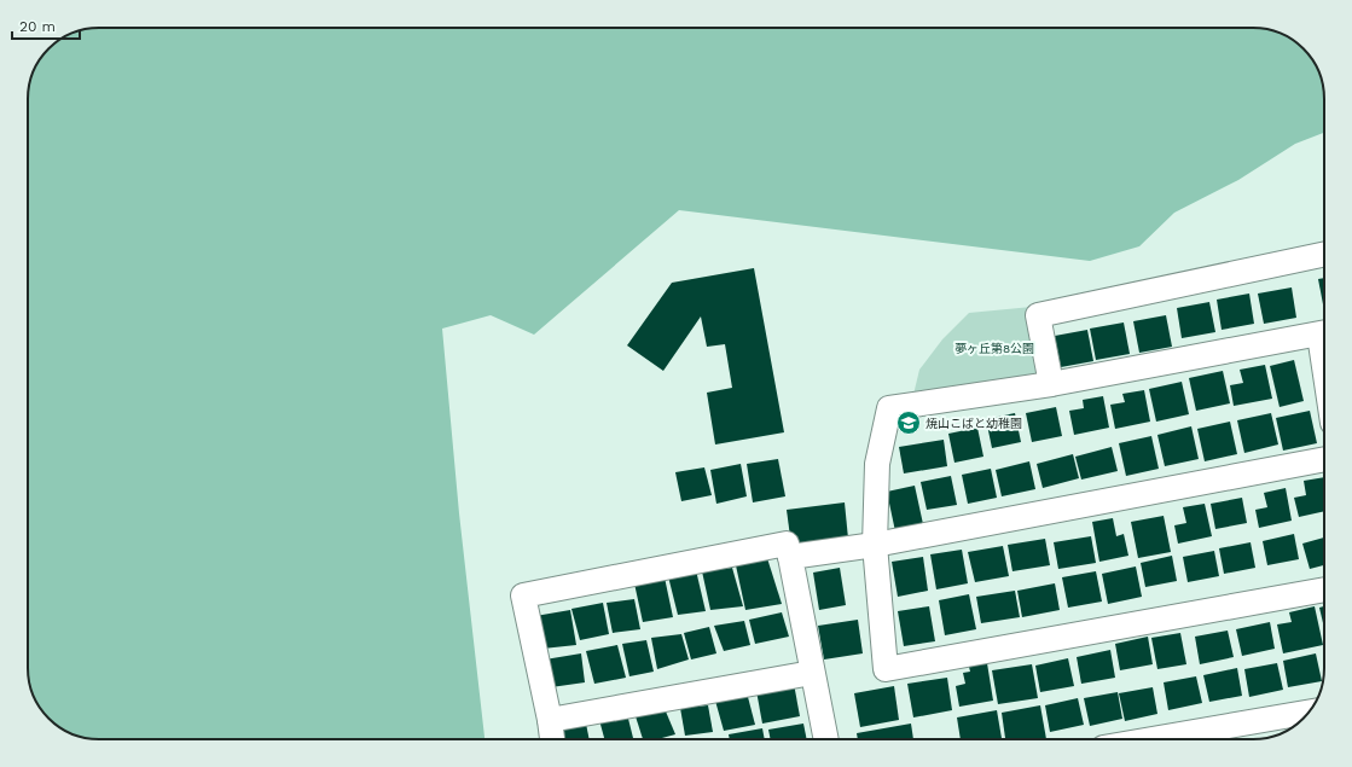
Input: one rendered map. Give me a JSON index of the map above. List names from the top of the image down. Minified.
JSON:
{"parks":["夢ヶ丘第8公園"],"places":{"school or university":["焼山こばと幼稚園"]},"scale_bar":"20 m"}
